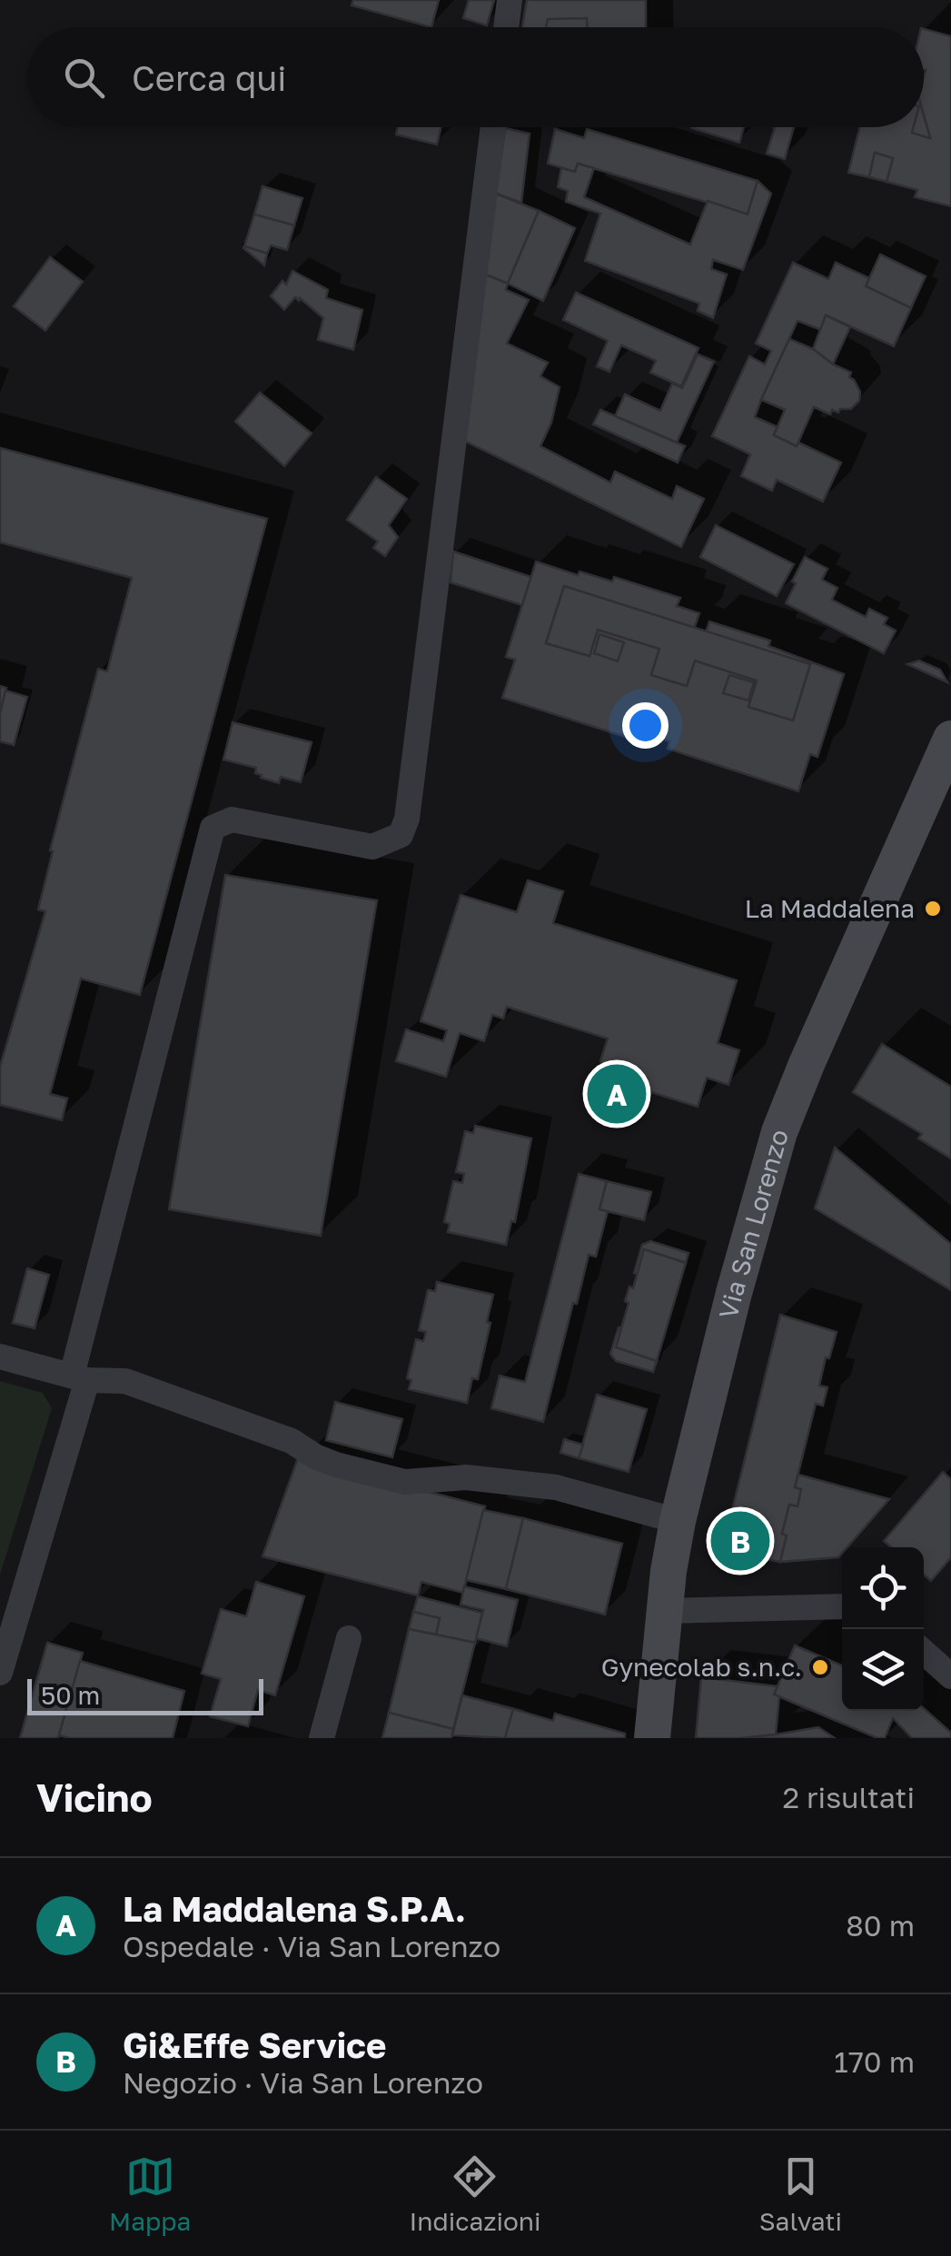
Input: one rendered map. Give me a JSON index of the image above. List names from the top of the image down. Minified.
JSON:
{"streets":{"street":["Via San Lorenzo"]},"places":["La Maddalena","Gynecolab s.n.c."],"scale_bar":"50 m","page":{"search":"Cerca qui","pins":["A","B"],"scale":"50 m","heading":["Vicino","2 risultati"],"list":[{"mark":"A","name":"La Maddalena S.P.A.","note":"Ospedale · Via San Lorenzo","value":"80 m"},{"mark":"B","name":"Gi&Effe Service","note":"Negozio · Via San Lorenzo","value":"170 m"}],"nav":["Mappa","Indicazioni","Salvati"]}}
